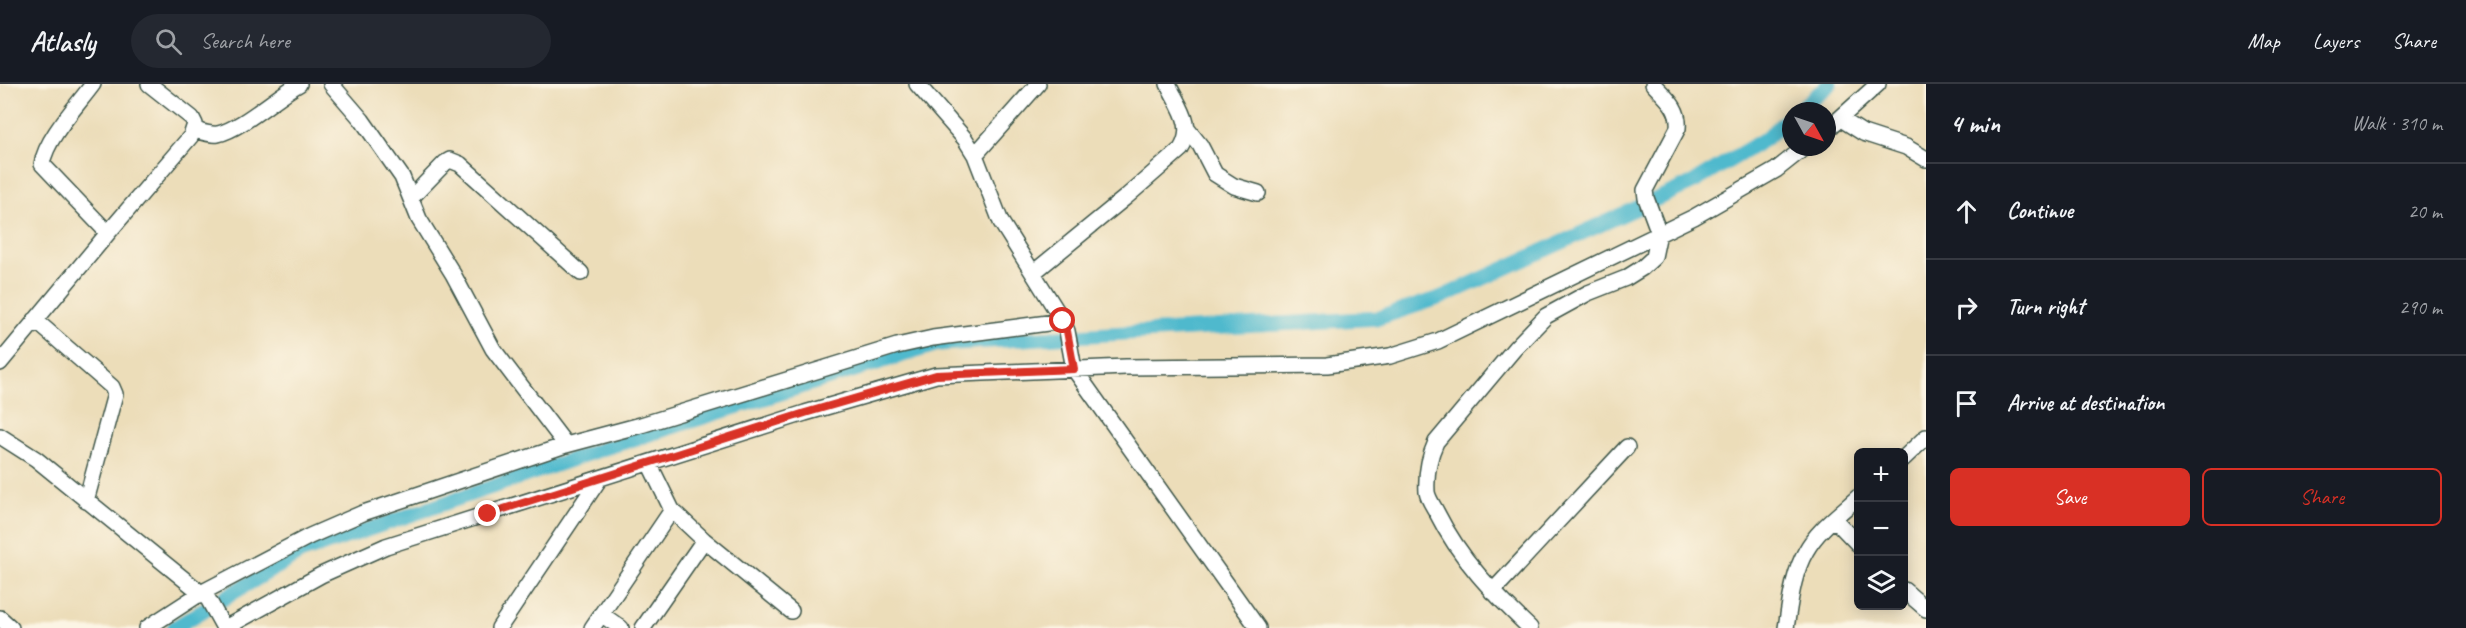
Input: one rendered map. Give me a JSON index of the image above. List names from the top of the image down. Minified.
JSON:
{"north":"bottom right","page":{"header":"Atlasly","search":"Search here","nav":["Map","Layers","Share"],"heading":["4 min","Walk · 310 m"],"list":[["Continue","20 m"],["Turn right","290 m"],"Arrive at destination"],"map_buttons":["+","−"],"buttons":["Save","Share"]}}
